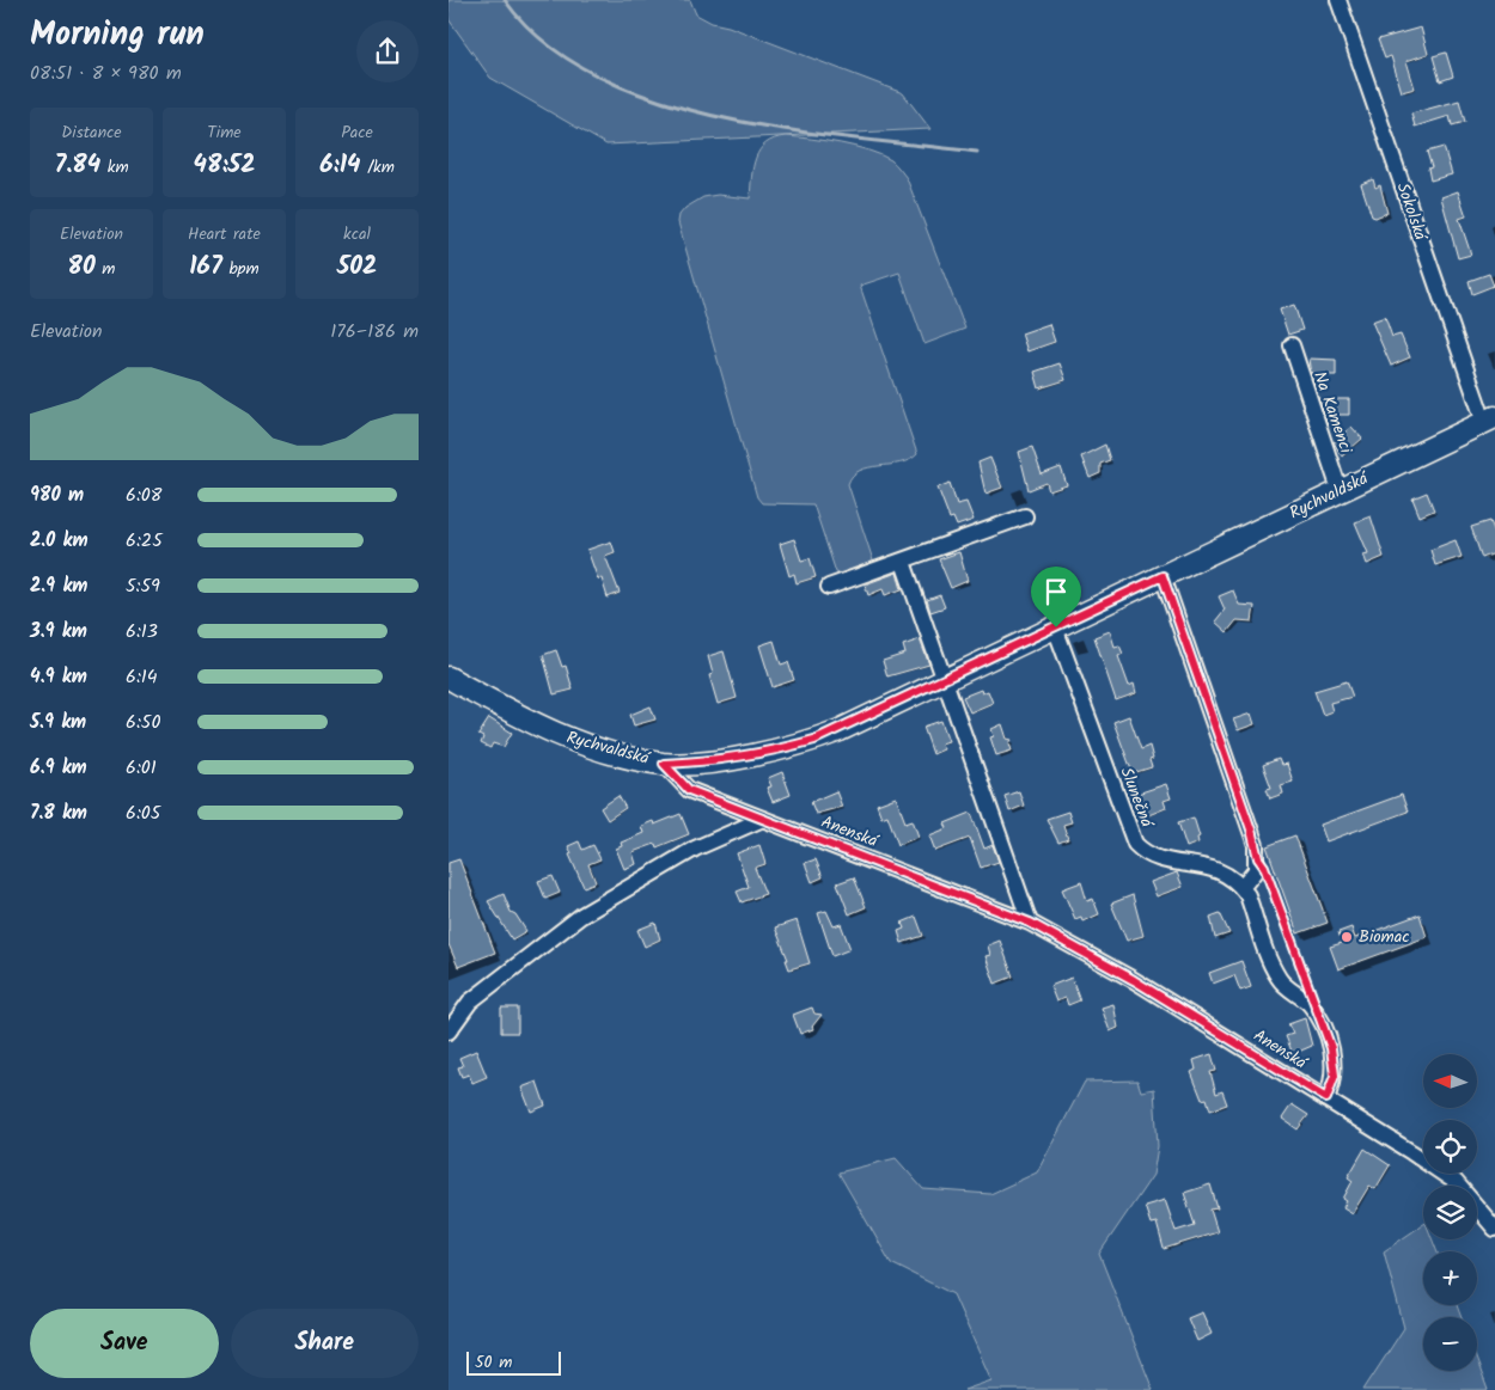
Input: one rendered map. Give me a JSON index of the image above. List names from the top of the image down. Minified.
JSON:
{"streets":{"street":["Sokolská","Na Kamenci","Rychvaldská","Slunečná","Anenská"]},"crossings":[["Sokolská","Rychvaldská"],["Na Kamenci","Rychvaldská"],["Rychvaldská","Slunečná"],["Rychvaldská","Anenská"],["Slunečná","Anenská"]],"places":["Biomac"],"scale_bar":"50 m","north":"left","page":{"heading":["Morning run","08:51 · 8 × 980 m"],"stats":[["Distance","7.84 km"],["Time","48:52"],["Pace","6:14 /km"],["Elevation","80 m"],["Heart rate","167 bpm"],["kcal","502"]],"chart":["Elevation","176–186 m"],"list":[{"name":"980 m","note":"6:08"},{"name":"2.0 km","note":"6:25"},{"name":"2.9 km","note":"5:59"},{"name":"3.9 km","note":"6:13"},{"name":"4.9 km","note":"6:14"},{"name":"5.9 km","note":"6:50"},{"name":"6.9 km","note":"6:01"},{"name":"7.8 km","note":"6:05"}],"map_buttons":["+","−"],"buttons":["Save","Share"],"scale":"50 m"}}
